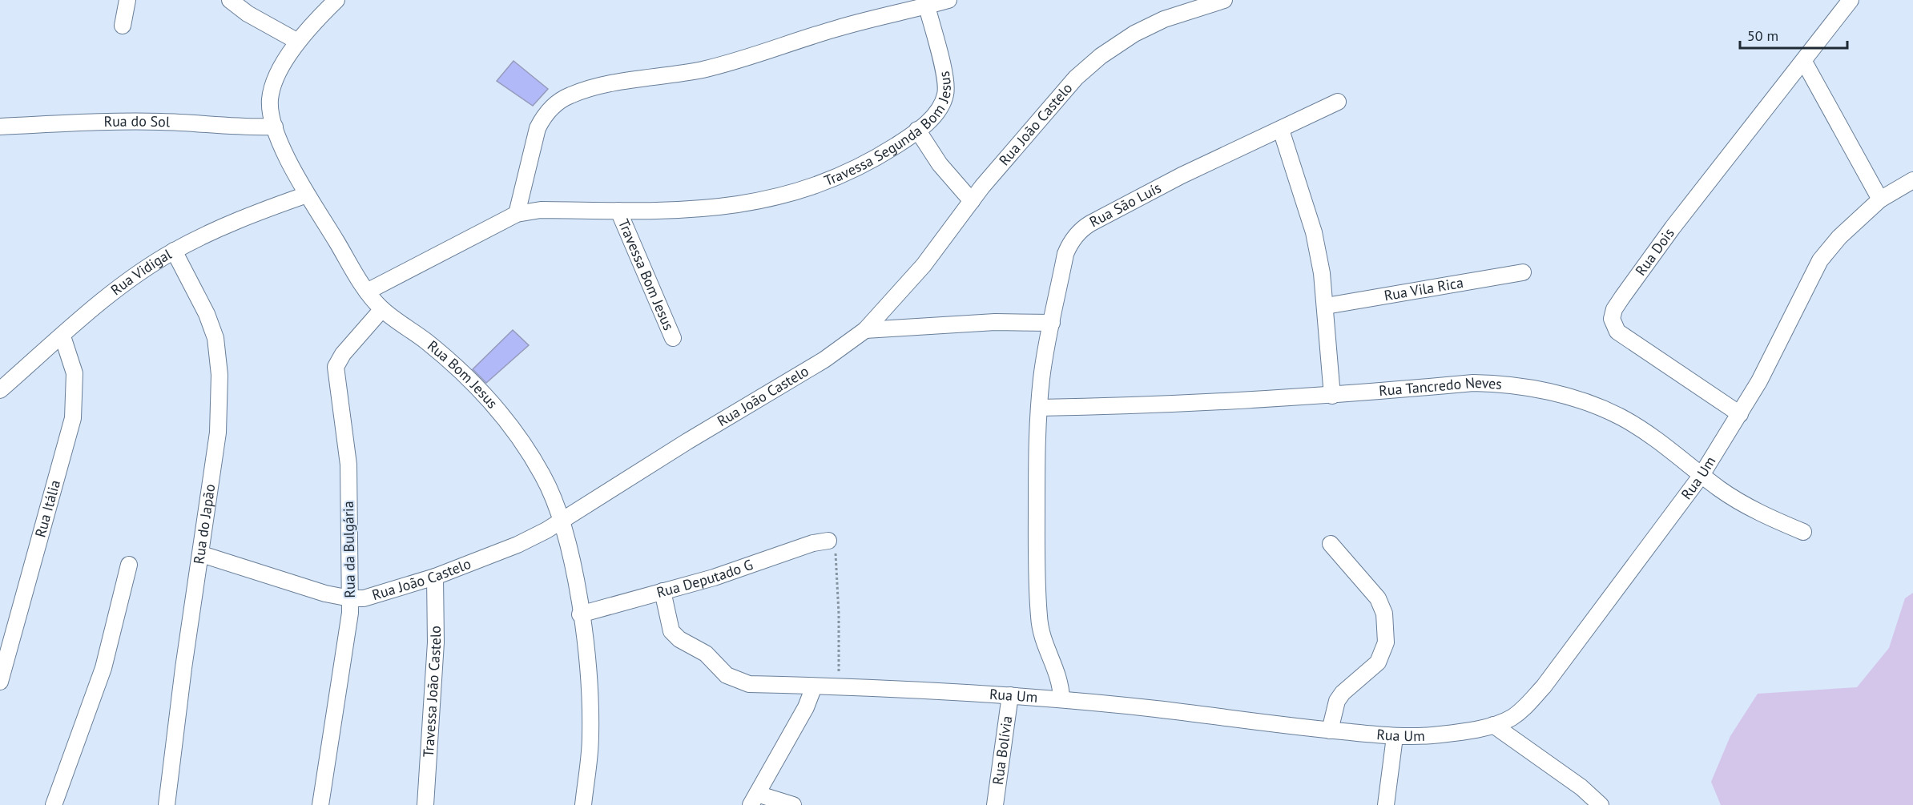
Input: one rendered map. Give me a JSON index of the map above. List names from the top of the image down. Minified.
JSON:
{"streets":{"street":["Rua do Sol","Rua João Castelo","Travessa Segunda Bom Jesus","Rua São Luís","Rua Dois","Rua Vidigal","Travessa Bom Jesus","Rua Vila Rica","Rua Bom Jesus","Rua Tancredo Neves","Rua Um","Rua Itália","Rua do Japão","Rua da Bulgária","Rua Deputado G","Travessa João Castelo","Rua Bolívia"]},"crossings":[["Rua do Sol","Rua Bom Jesus"],["Rua João Castelo","Rua Bom Jesus"],["Rua João Castelo","Rua do Japão"],["Rua João Castelo","Rua da Bulgária"],["Rua João Castelo","Travessa João Castelo"],["Travessa Segunda Bom Jesus","Travessa Bom Jesus"],["Travessa Segunda Bom Jesus","Rua Bom Jesus"],["Rua São Luís","Rua Tancredo Neves"],["Rua São Luís","Rua Um"],["Rua Dois","Rua Um"],["Rua Vidigal","Rua Bom Jesus"],["Rua Vidigal","Rua Itália"],["Rua Vidigal","Rua do Japão"],["Rua Bom Jesus","Rua da Bulgária"],["Rua Bom Jesus","Rua Deputado G"],["Rua Tancredo Neves","Rua Um"],["Rua Um","Rua Deputado G"],["Rua Um","Rua Bolívia"]],"scale_bar":"50 m"}
